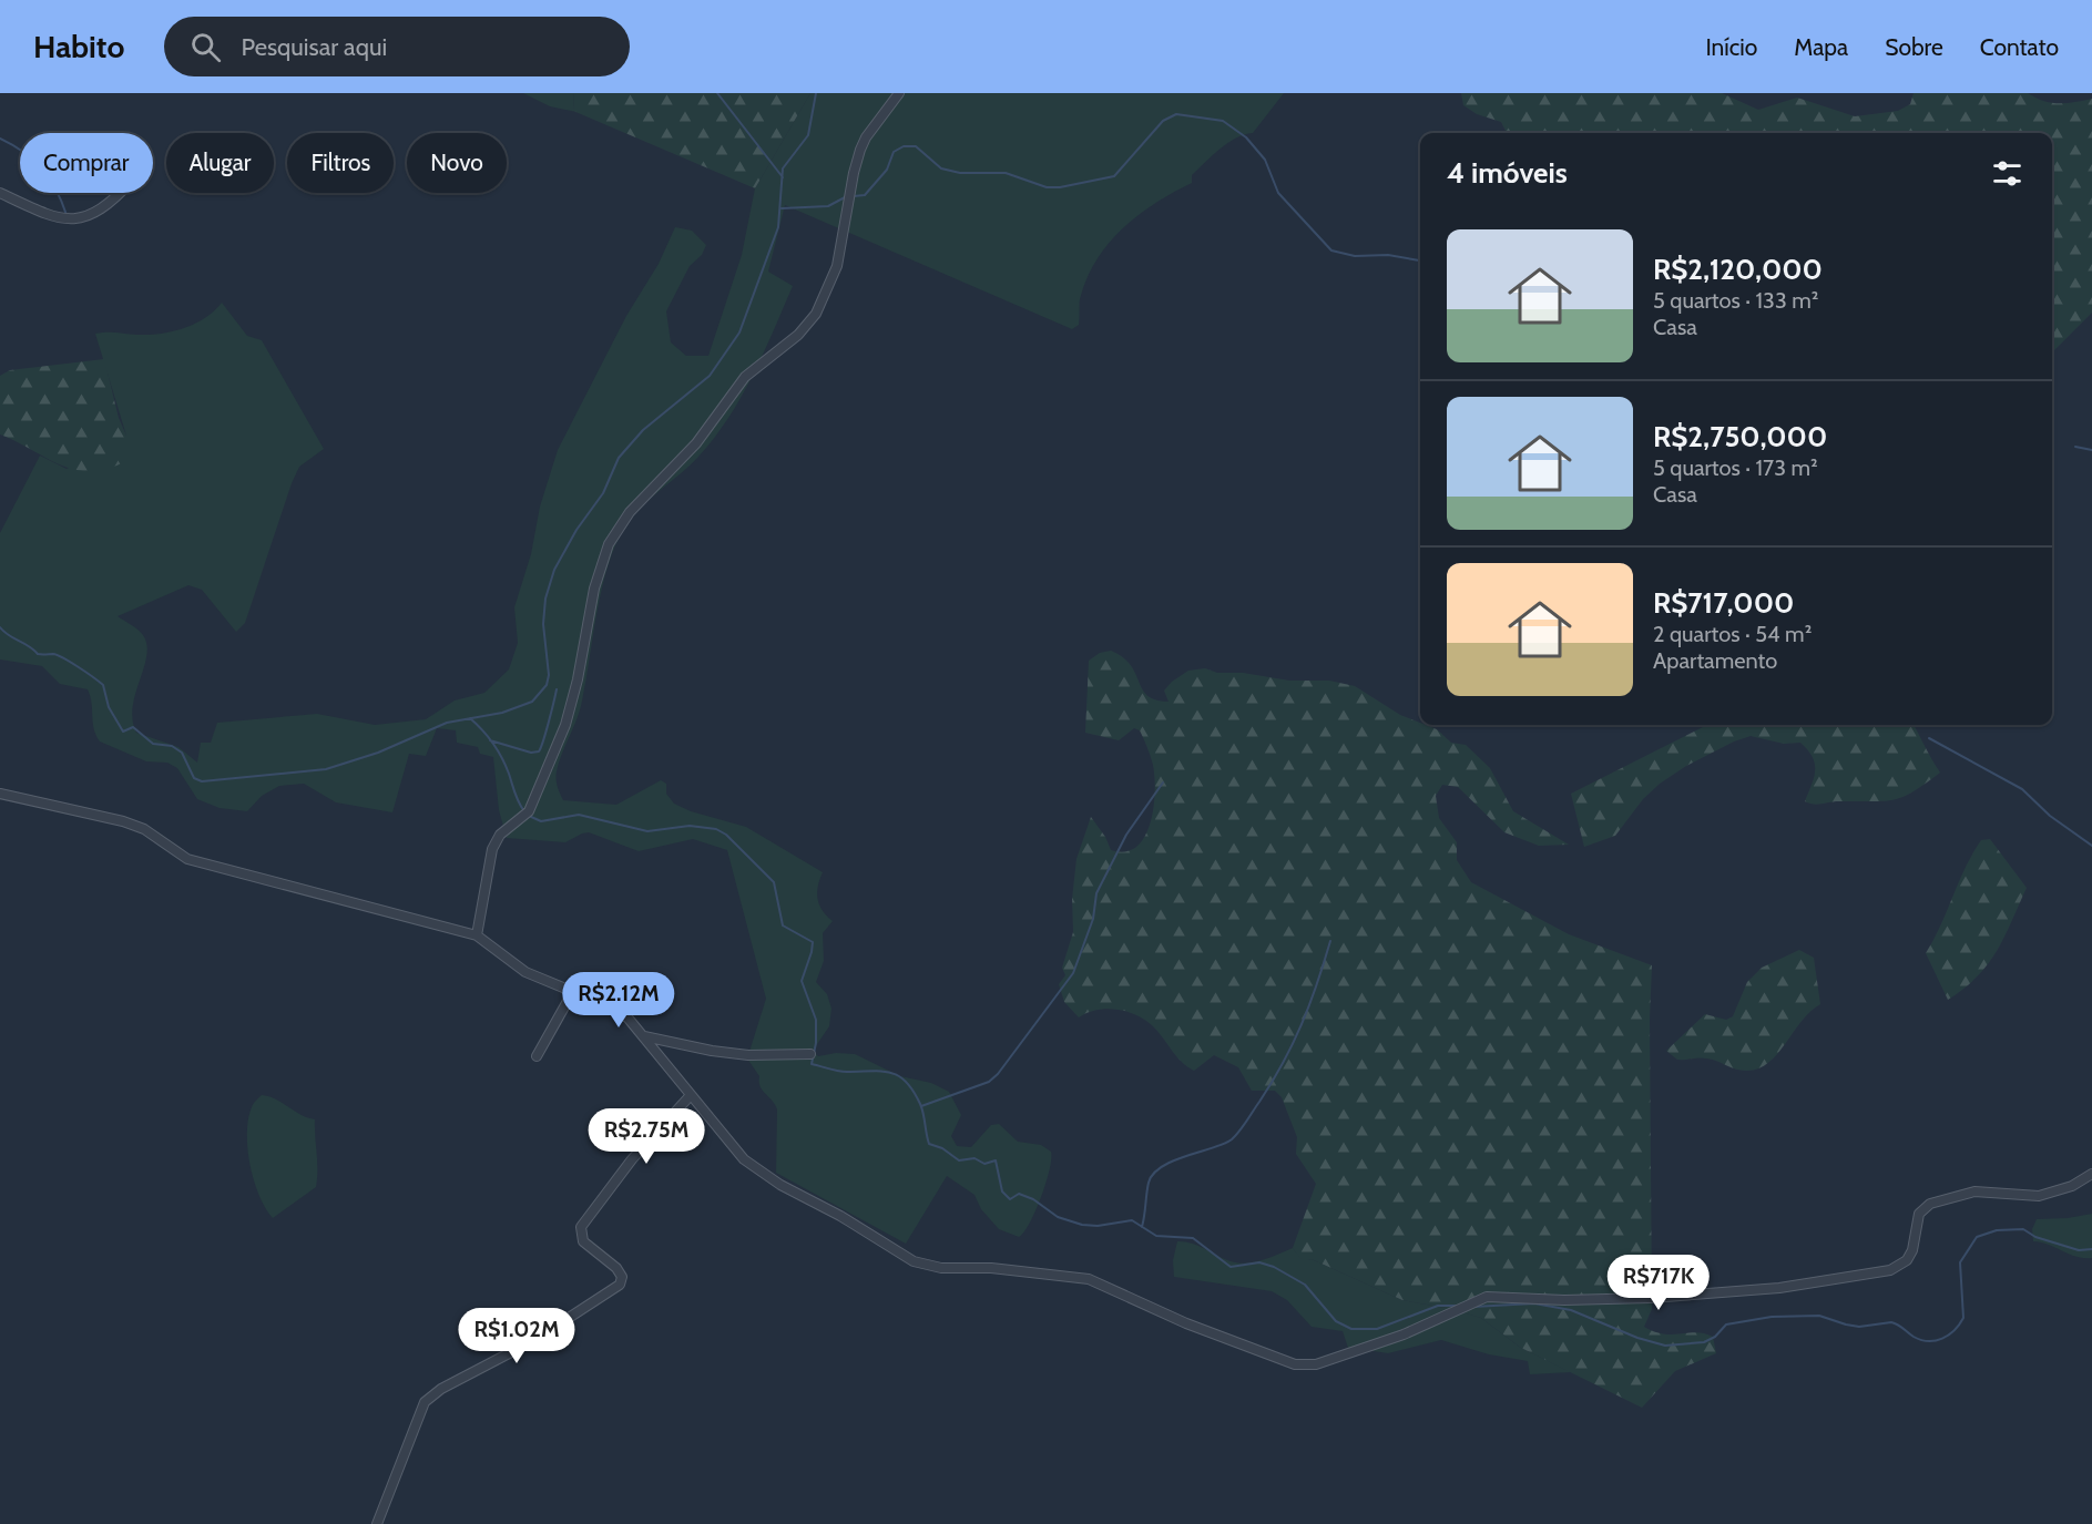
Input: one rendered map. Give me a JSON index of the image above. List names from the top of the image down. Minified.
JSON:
{"page":{"header":"Habito","search":"Pesquisar aqui","nav":["Início","Mapa","Sobre","Contato"],"chip":["Comprar","Alugar","Filtros","Novo"],"heading":"4 imóveis","list":[{"name":"R$2,120,000","note":"5 quartos · 133 m² · Casa"},{"name":"R$2,750,000","note":"5 quartos · 173 m² · Casa"},{"name":"R$717,000","note":"2 quartos · 54 m² · Apartamento"}],"price":["R$2.12M","R$2.75M","R$717K","R$1.02M"]}}
